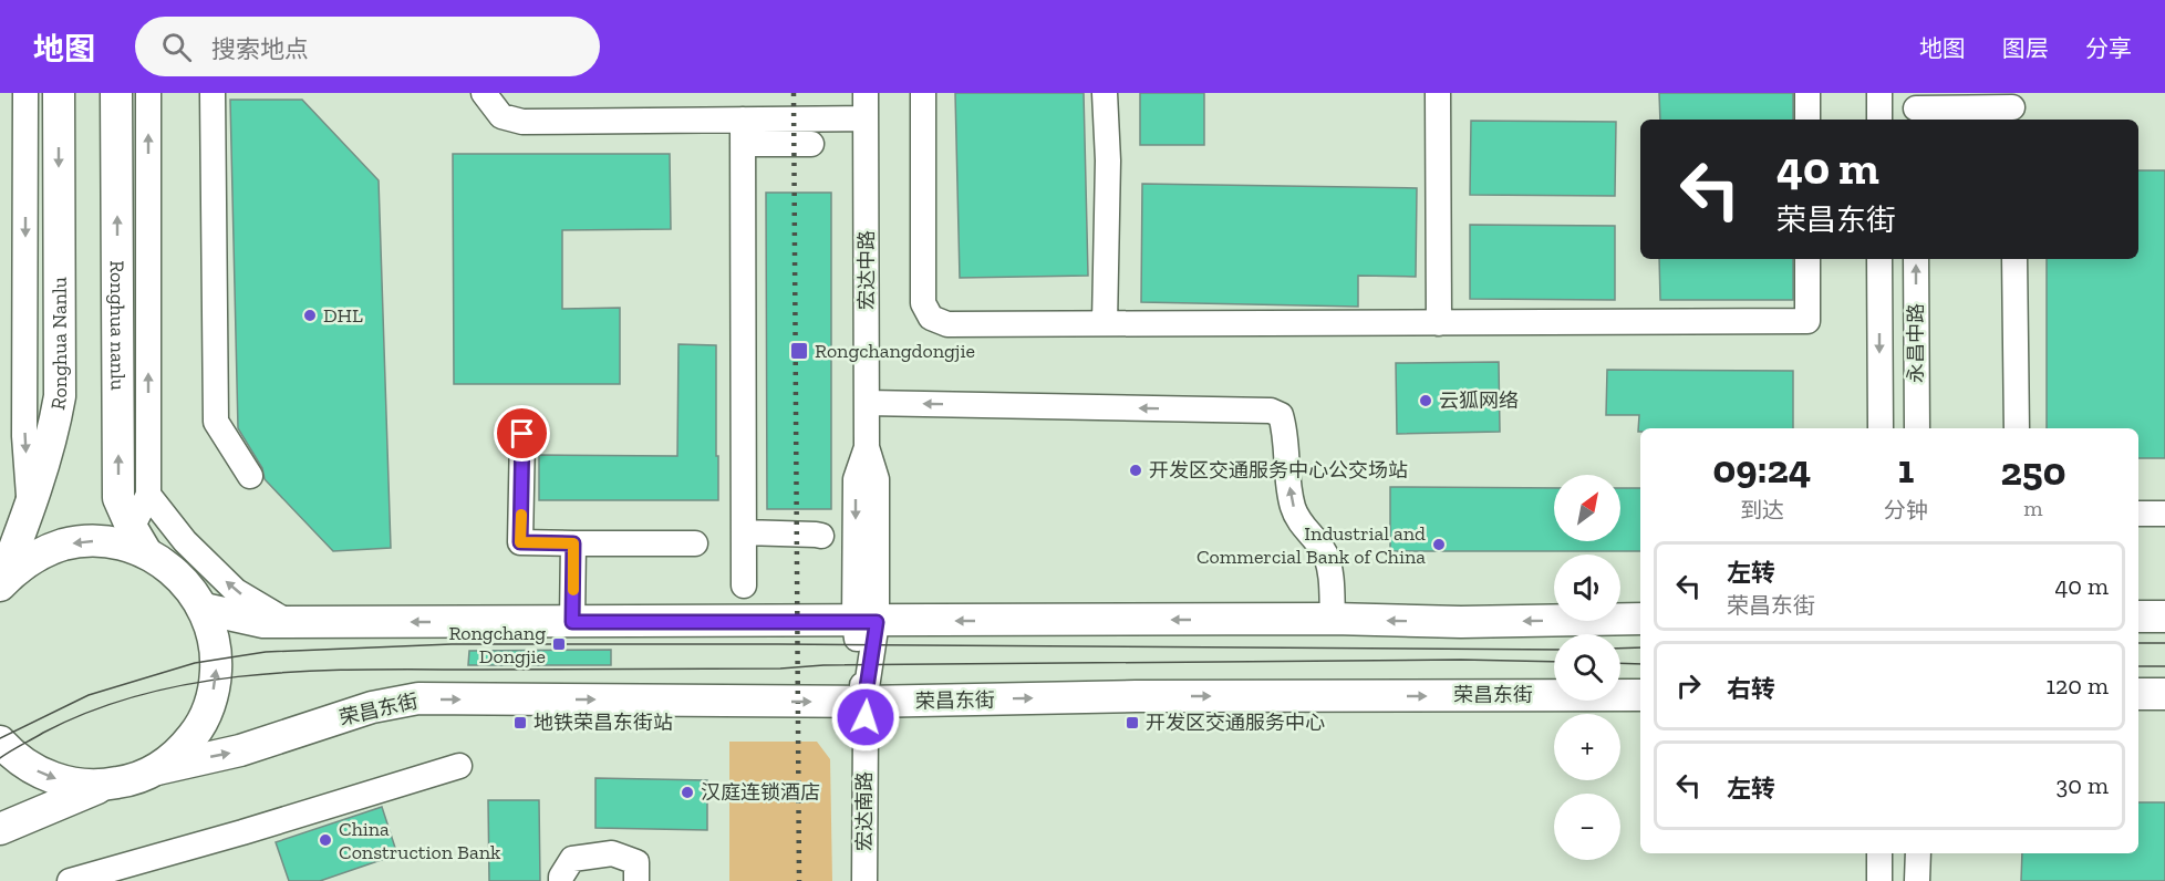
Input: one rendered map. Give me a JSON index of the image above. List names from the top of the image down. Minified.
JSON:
{"streets":{"main road":["Ronghua nanlu","Ronghua Nanlu","荣昌东街"],"street":["宏达中路","永昌中路","宏达南路"]},"crossings":[["宏达中路","宏达南路"],["荣昌东街","宏达南路"]],"one_way":["Ronghua nanlu","Ronghua Nanlu"],"places":{"other":["DHL","云狐网络","开发区交通服务中心公交场站","Industrial and Commercial Bank of China","汉庭连锁酒店","China Construction Bank"],"transit":["Rongchangdongjie","Rongchang Dongjie","地铁荣昌东街站","开发区交通服务中心"]},"north":"top right","page":{"header":"地图","search":"搜索地点","nav":["地图","图层","分享"],"turn":["40 m","荣昌东街"],"eta":["09:24","到达","1","分钟","250","m"],"map_buttons":["+","−"],"list":[{"name":"左转","note":"荣昌东街","value":"40 m"},{"name":"右转","value":"120 m"},{"name":"左转","value":"30 m"}]}}
